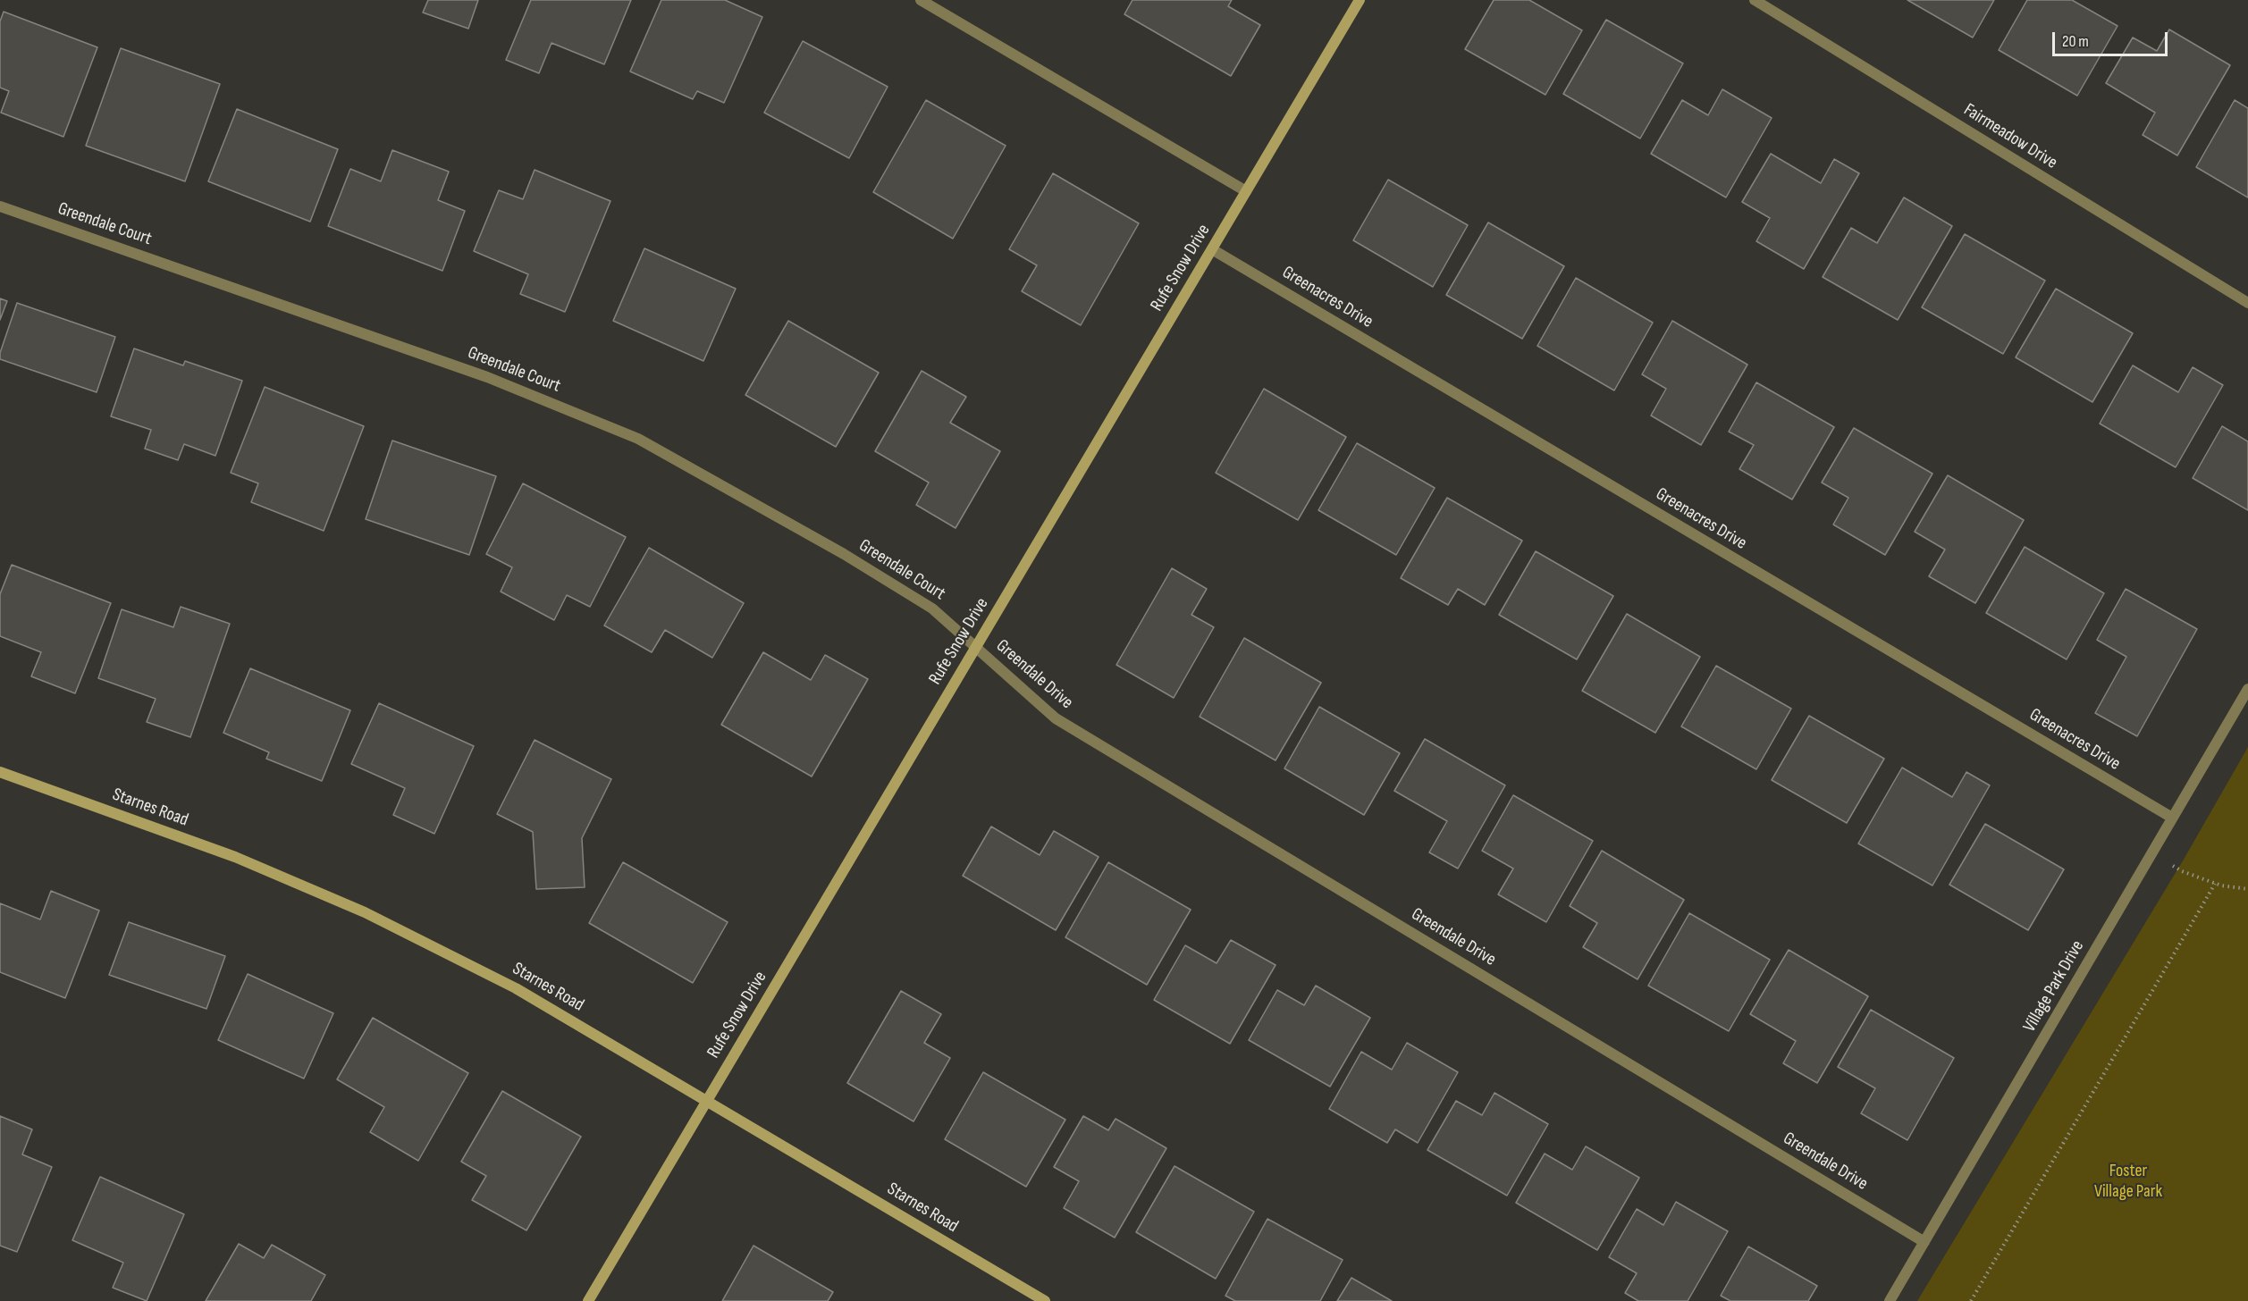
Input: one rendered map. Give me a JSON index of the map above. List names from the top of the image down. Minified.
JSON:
{"streets":{"main road":["Rufe Snow Drive","Starnes Road"],"street":["Fairmeadow Drive","Greendale Court","Greenacres Drive","Greendale Drive","Village Park Drive"]},"crossings":[["Greendale Court","Rufe Snow Drive"],["Greendale Court","Greendale Drive"],["Rufe Snow Drive","Greenacres Drive"],["Rufe Snow Drive","Greendale Drive"],["Rufe Snow Drive","Starnes Road"],["Greenacres Drive","Village Park Drive"],["Greendale Drive","Village Park Drive"]],"parks":["Foster Village Park"],"scale_bar":"20 m"}
